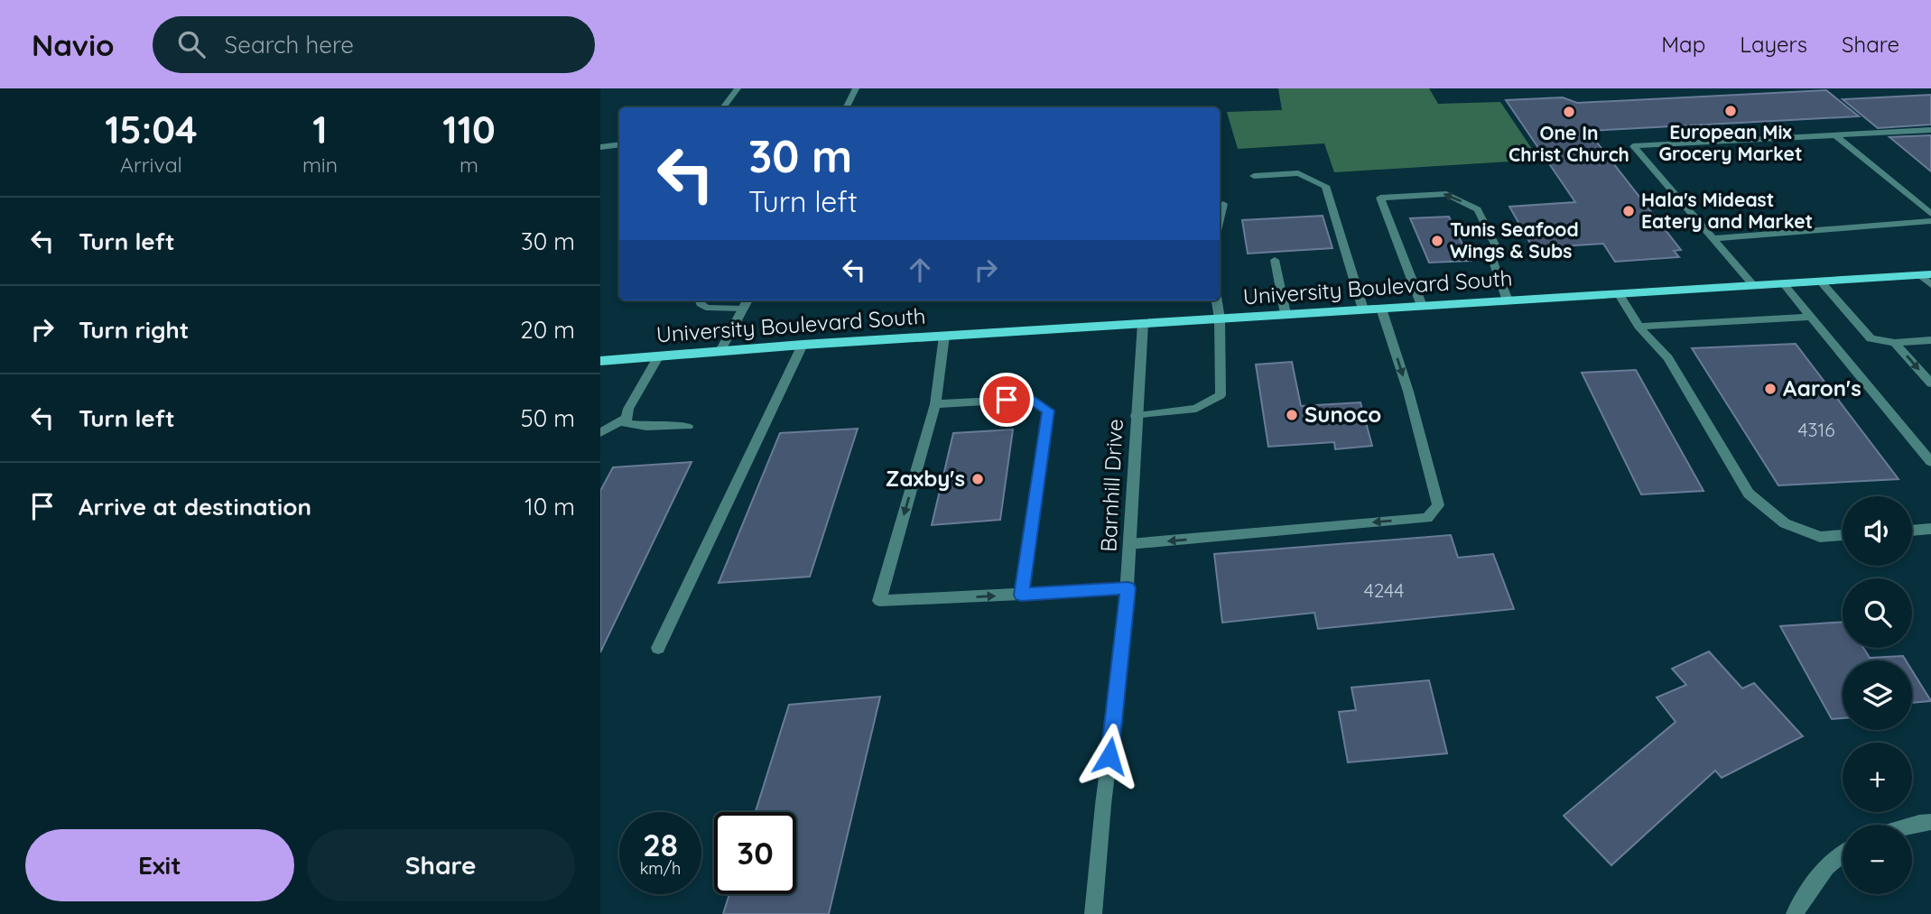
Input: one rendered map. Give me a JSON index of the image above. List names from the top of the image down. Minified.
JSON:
{"streets":{"main road":["University Boulevard South"],"street":["Barnhill Drive"]},"crossings":[["University Boulevard South","Barnhill Drive"]],"places":["European Mix Grocery Market","One In Christ Church","Hala's Mideast Eatery and Market","Tunis Seafood Wings & Subs","Aaron's","Sunoco","Zaxby's"],"house_numbers":["4316","4244"],"page":{"header":"Navio","search":"Search here","nav":["Map","Layers","Share"],"eta":["15:04","Arrival","1","min","110","m"],"turn":["30 m","Turn left"],"list":[{"name":"Turn left","value":"30 m"},{"name":"Turn right","value":"20 m"},{"name":"Turn left","value":"50 m"},{"name":"Arrive at destination","value":"10 m"}],"map_buttons":["+","−"],"speed":"28 km/h","limit":"30","buttons":["Exit","Share"]}}
